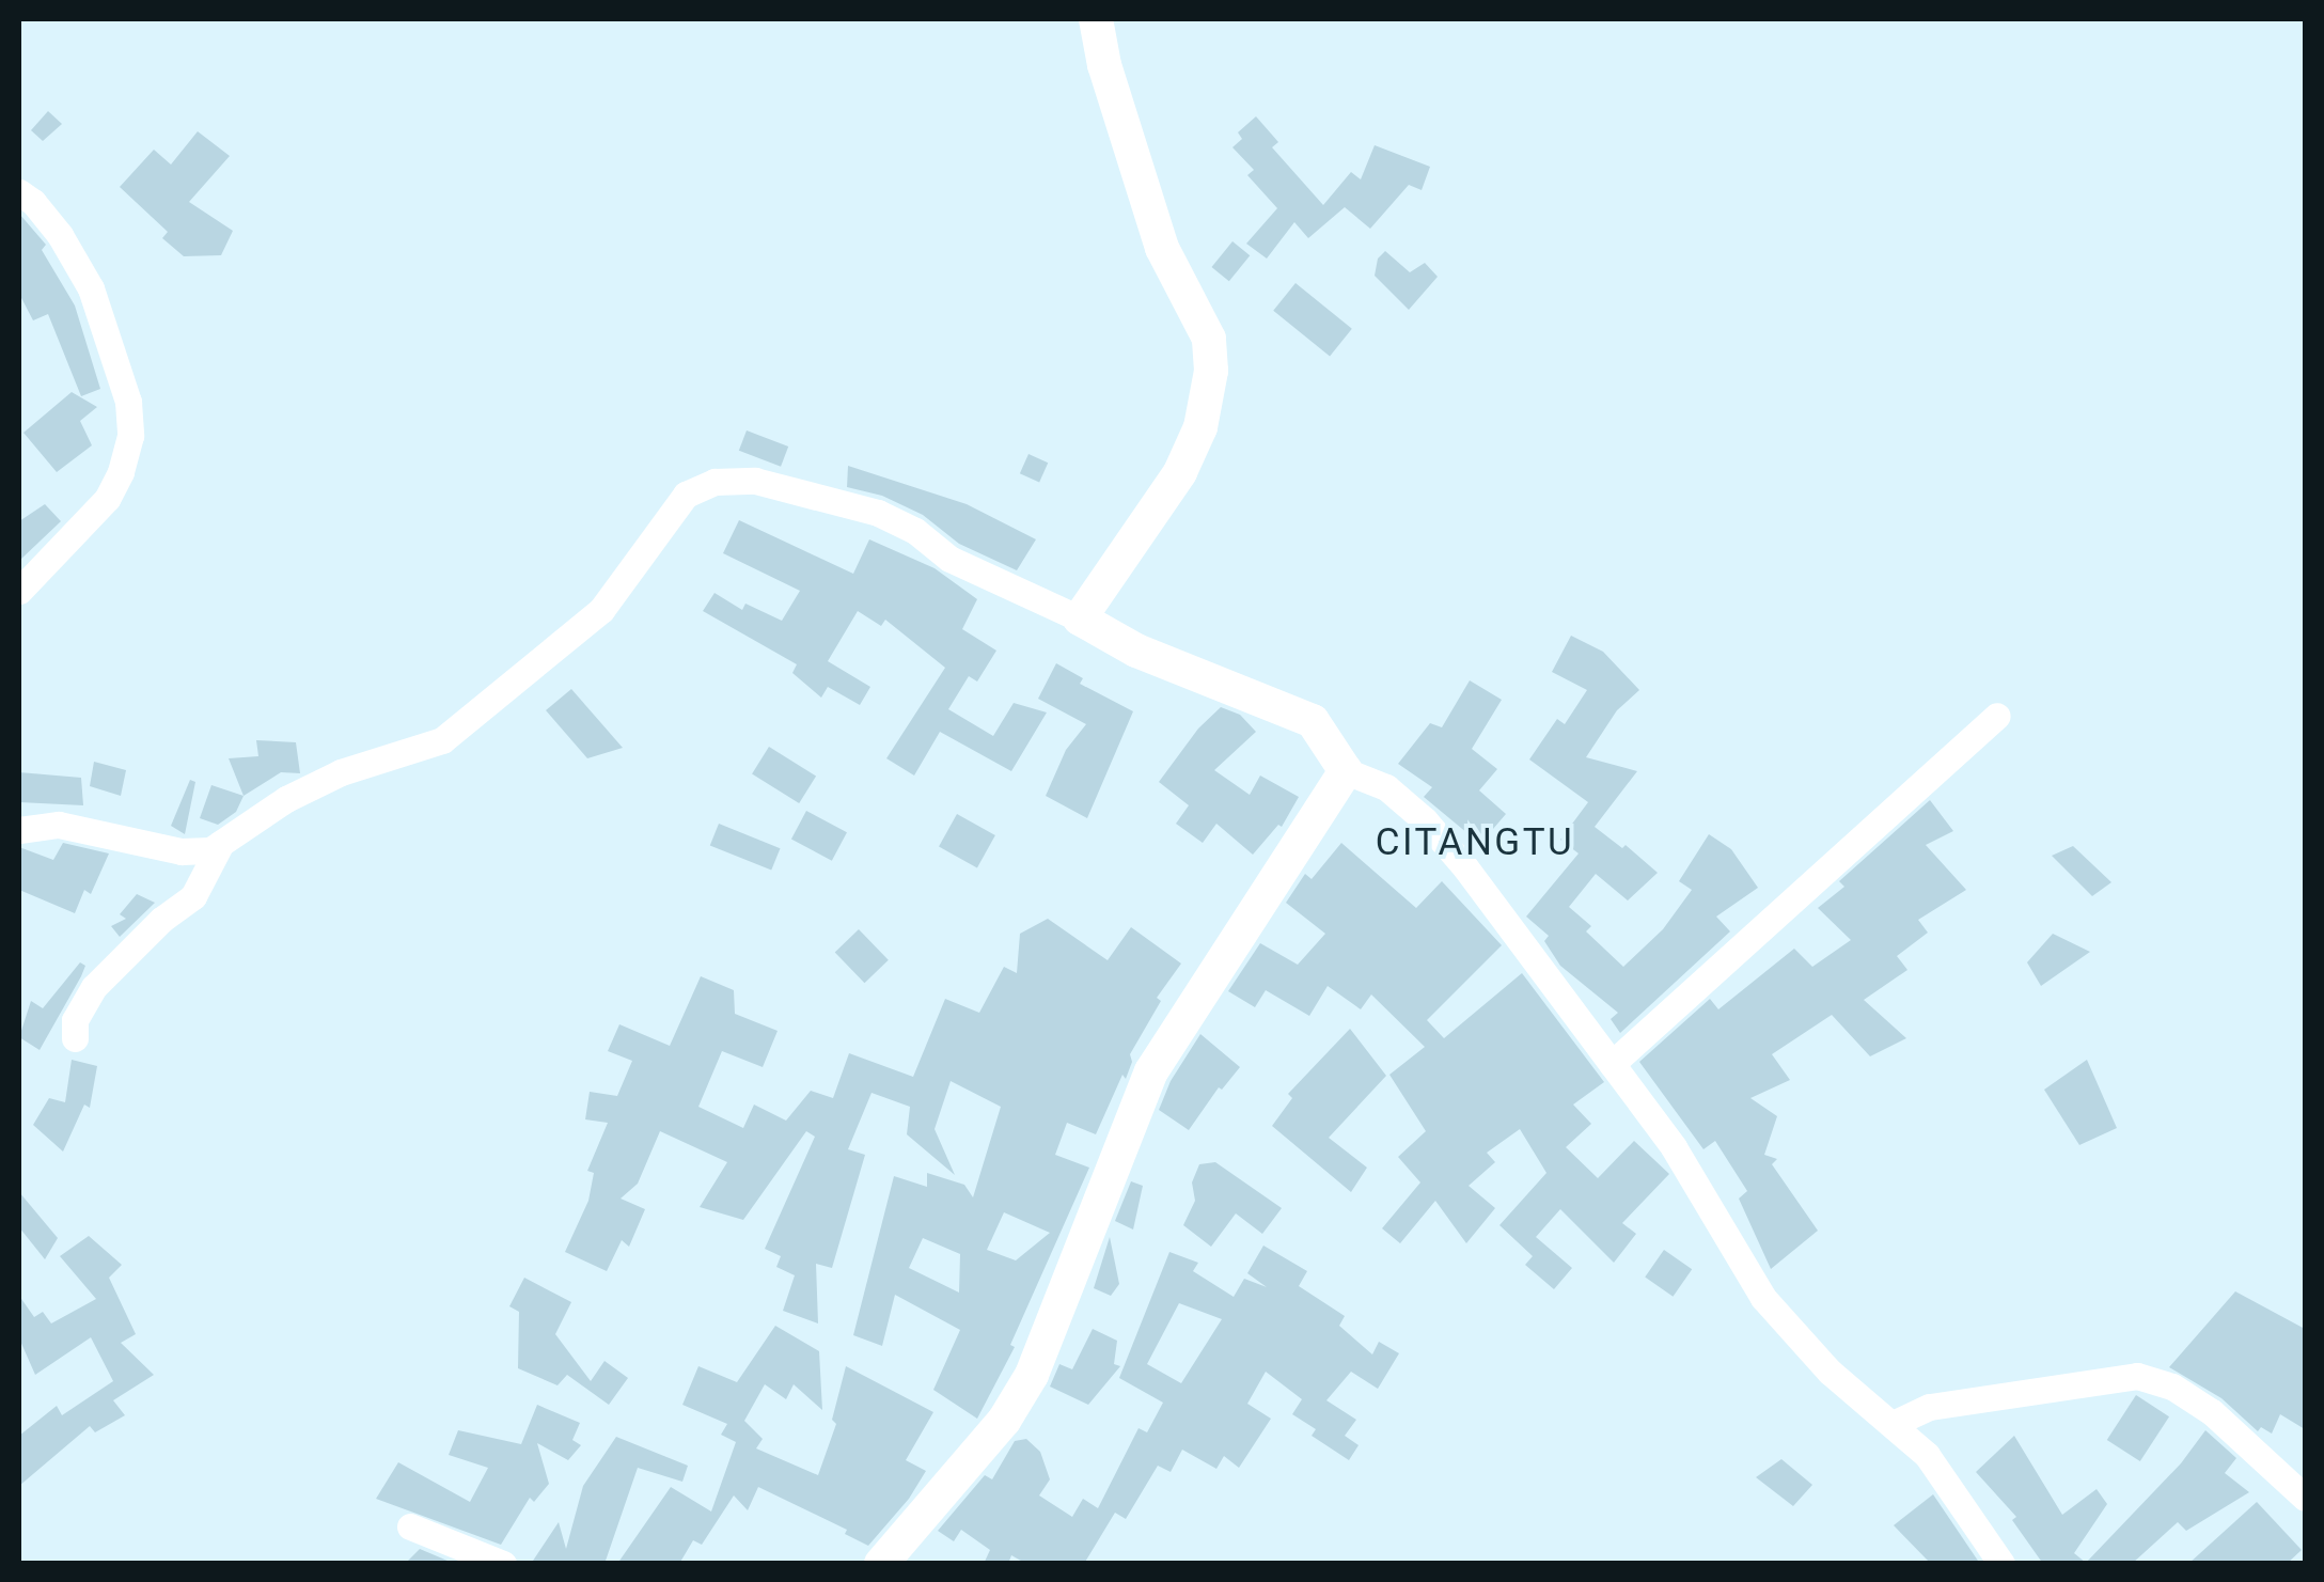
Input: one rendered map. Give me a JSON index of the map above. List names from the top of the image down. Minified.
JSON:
{"districts":["CITANGTU"]}
